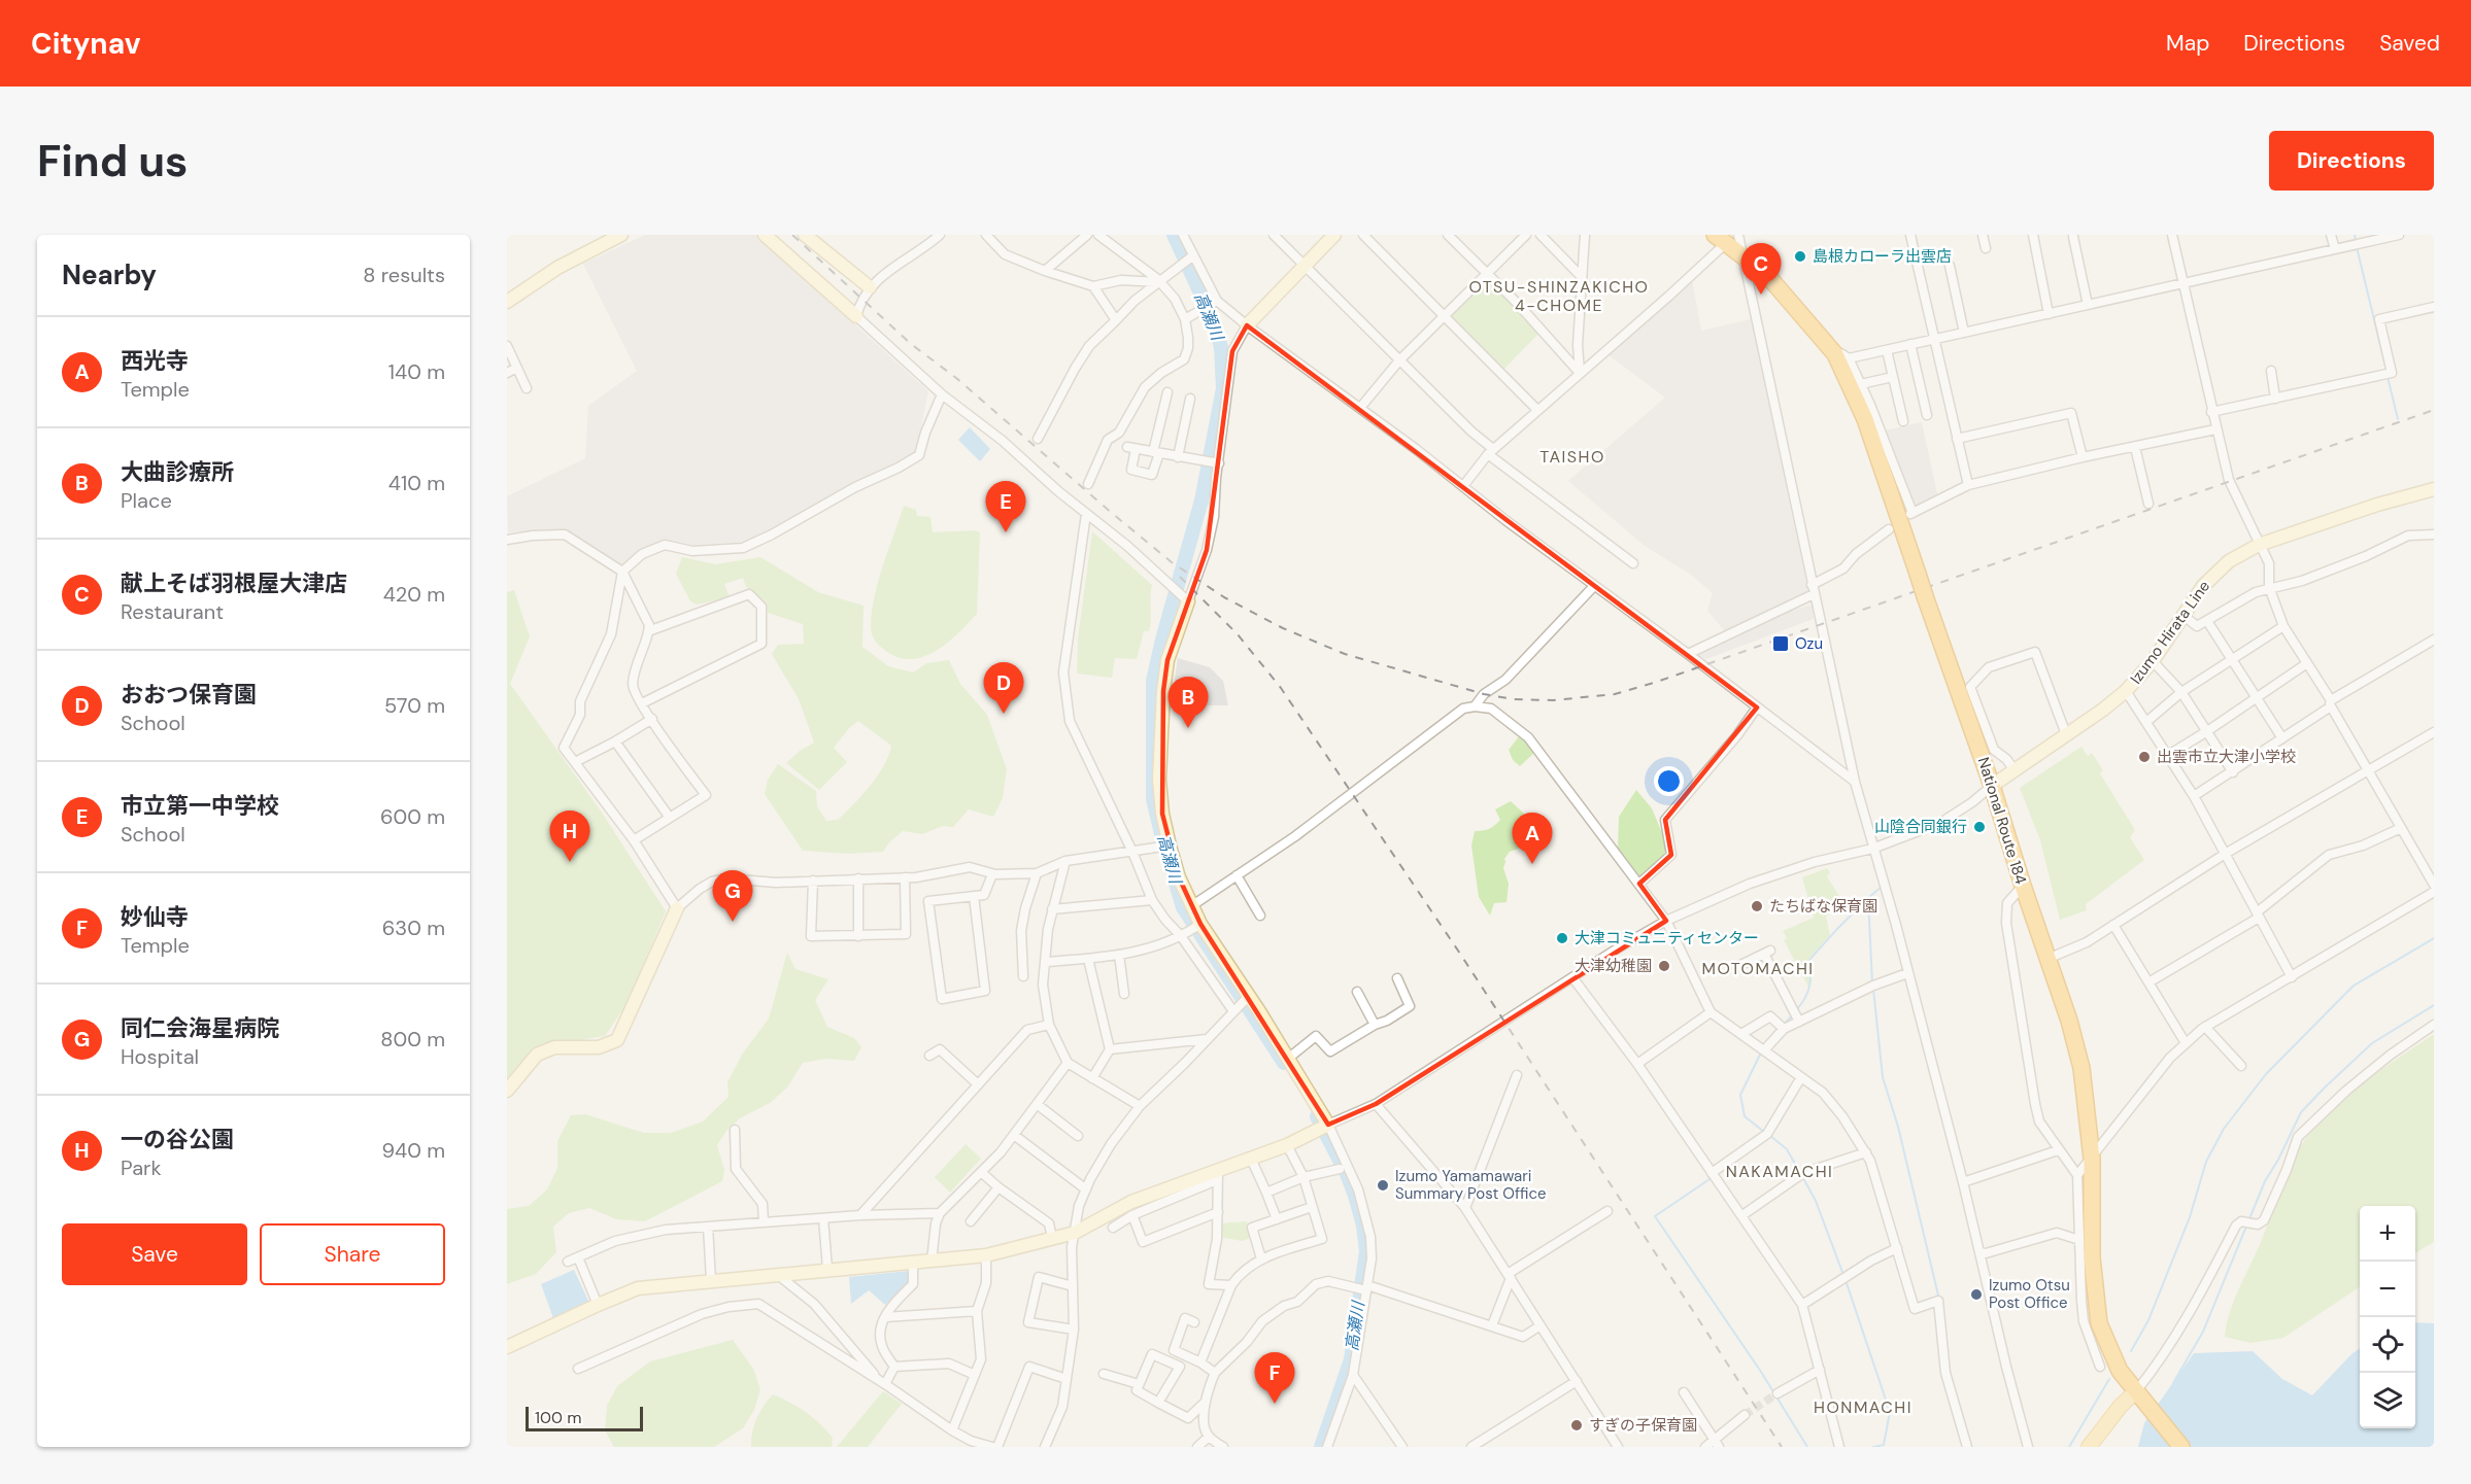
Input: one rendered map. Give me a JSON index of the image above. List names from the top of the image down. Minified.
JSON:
{"streets":{"highway":["National Route 184"],"street":["Izumo Hirata Line"]},"crossings":[["Izumo Hirata Line","National Route 184"]],"districts":["OTSU-SHINZAKICHO 4-CHOME","TAISHO","MOTOMACHI","NAKAMACHI","HONMACHI"],"water":["高瀬川"],"places":{"other":["島根カローラ出雲店","出雲市立大津小学校","山陰合同銀行","たちばな保育園","大津コミュニティセンター","大津幼稚園","Izumo Yamamawari Summary Post Office","Izumo Otsu Post Office","すぎの子保育園"],"transit":["Ozu"]},"scale_bar":"100 m","page":{"header":"Citynav","nav":["Map","Directions","Saved"],"buttons":["Directions",["Save","Share"]],"title":"Find us","heading":["Nearby","8 results"],"pins":["C","E","D","B","H","A","G","F"],"list":[{"mark":"A","name":"西光寺","note":"Temple","value":"140 m"},{"mark":"B","name":"大曲診療所","note":"Place","value":"410 m"},{"mark":"C","name":"献上そば羽根屋大津店","note":"Restaurant","value":"420 m"},{"mark":"D","name":"おおつ保育園","note":"School","value":"570 m"},{"mark":"E","name":"市立第一中学校","note":"School","value":"600 m"},{"mark":"F","name":"妙仙寺","note":"Temple","value":"630 m"},{"mark":"G","name":"同仁会海星病院","note":"Hospital","value":"800 m"},{"mark":"H","name":"一の谷公園","note":"Park","value":"940 m"}],"map_buttons":["+","−"],"scale":"100 m"}}
